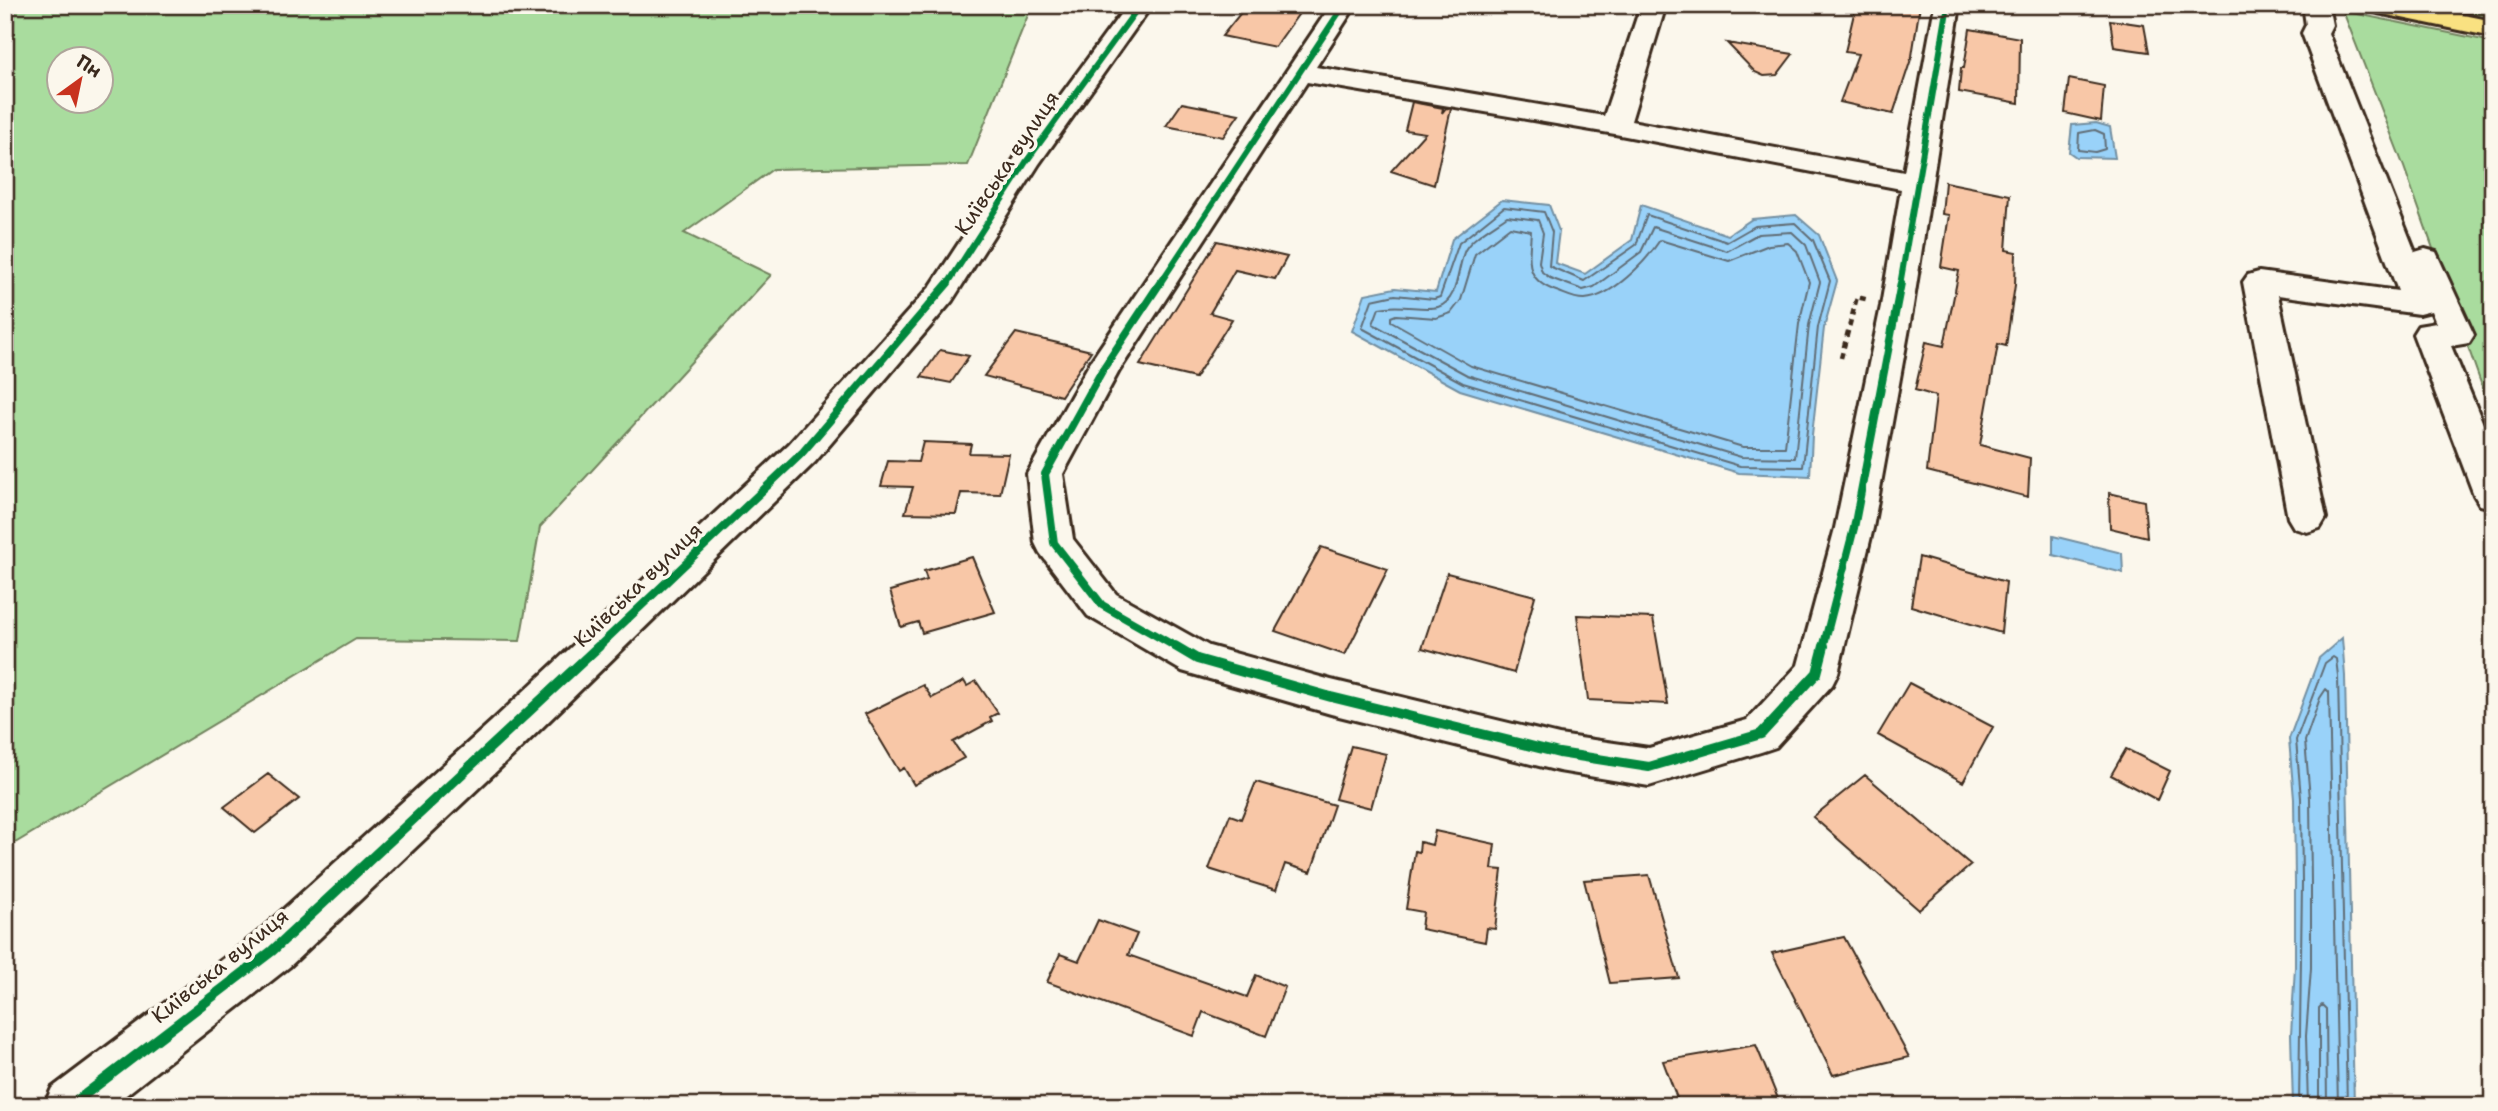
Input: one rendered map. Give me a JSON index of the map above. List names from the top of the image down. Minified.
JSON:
{"streets":{"street":["Київська вулиця"]},"north":"top right"}
